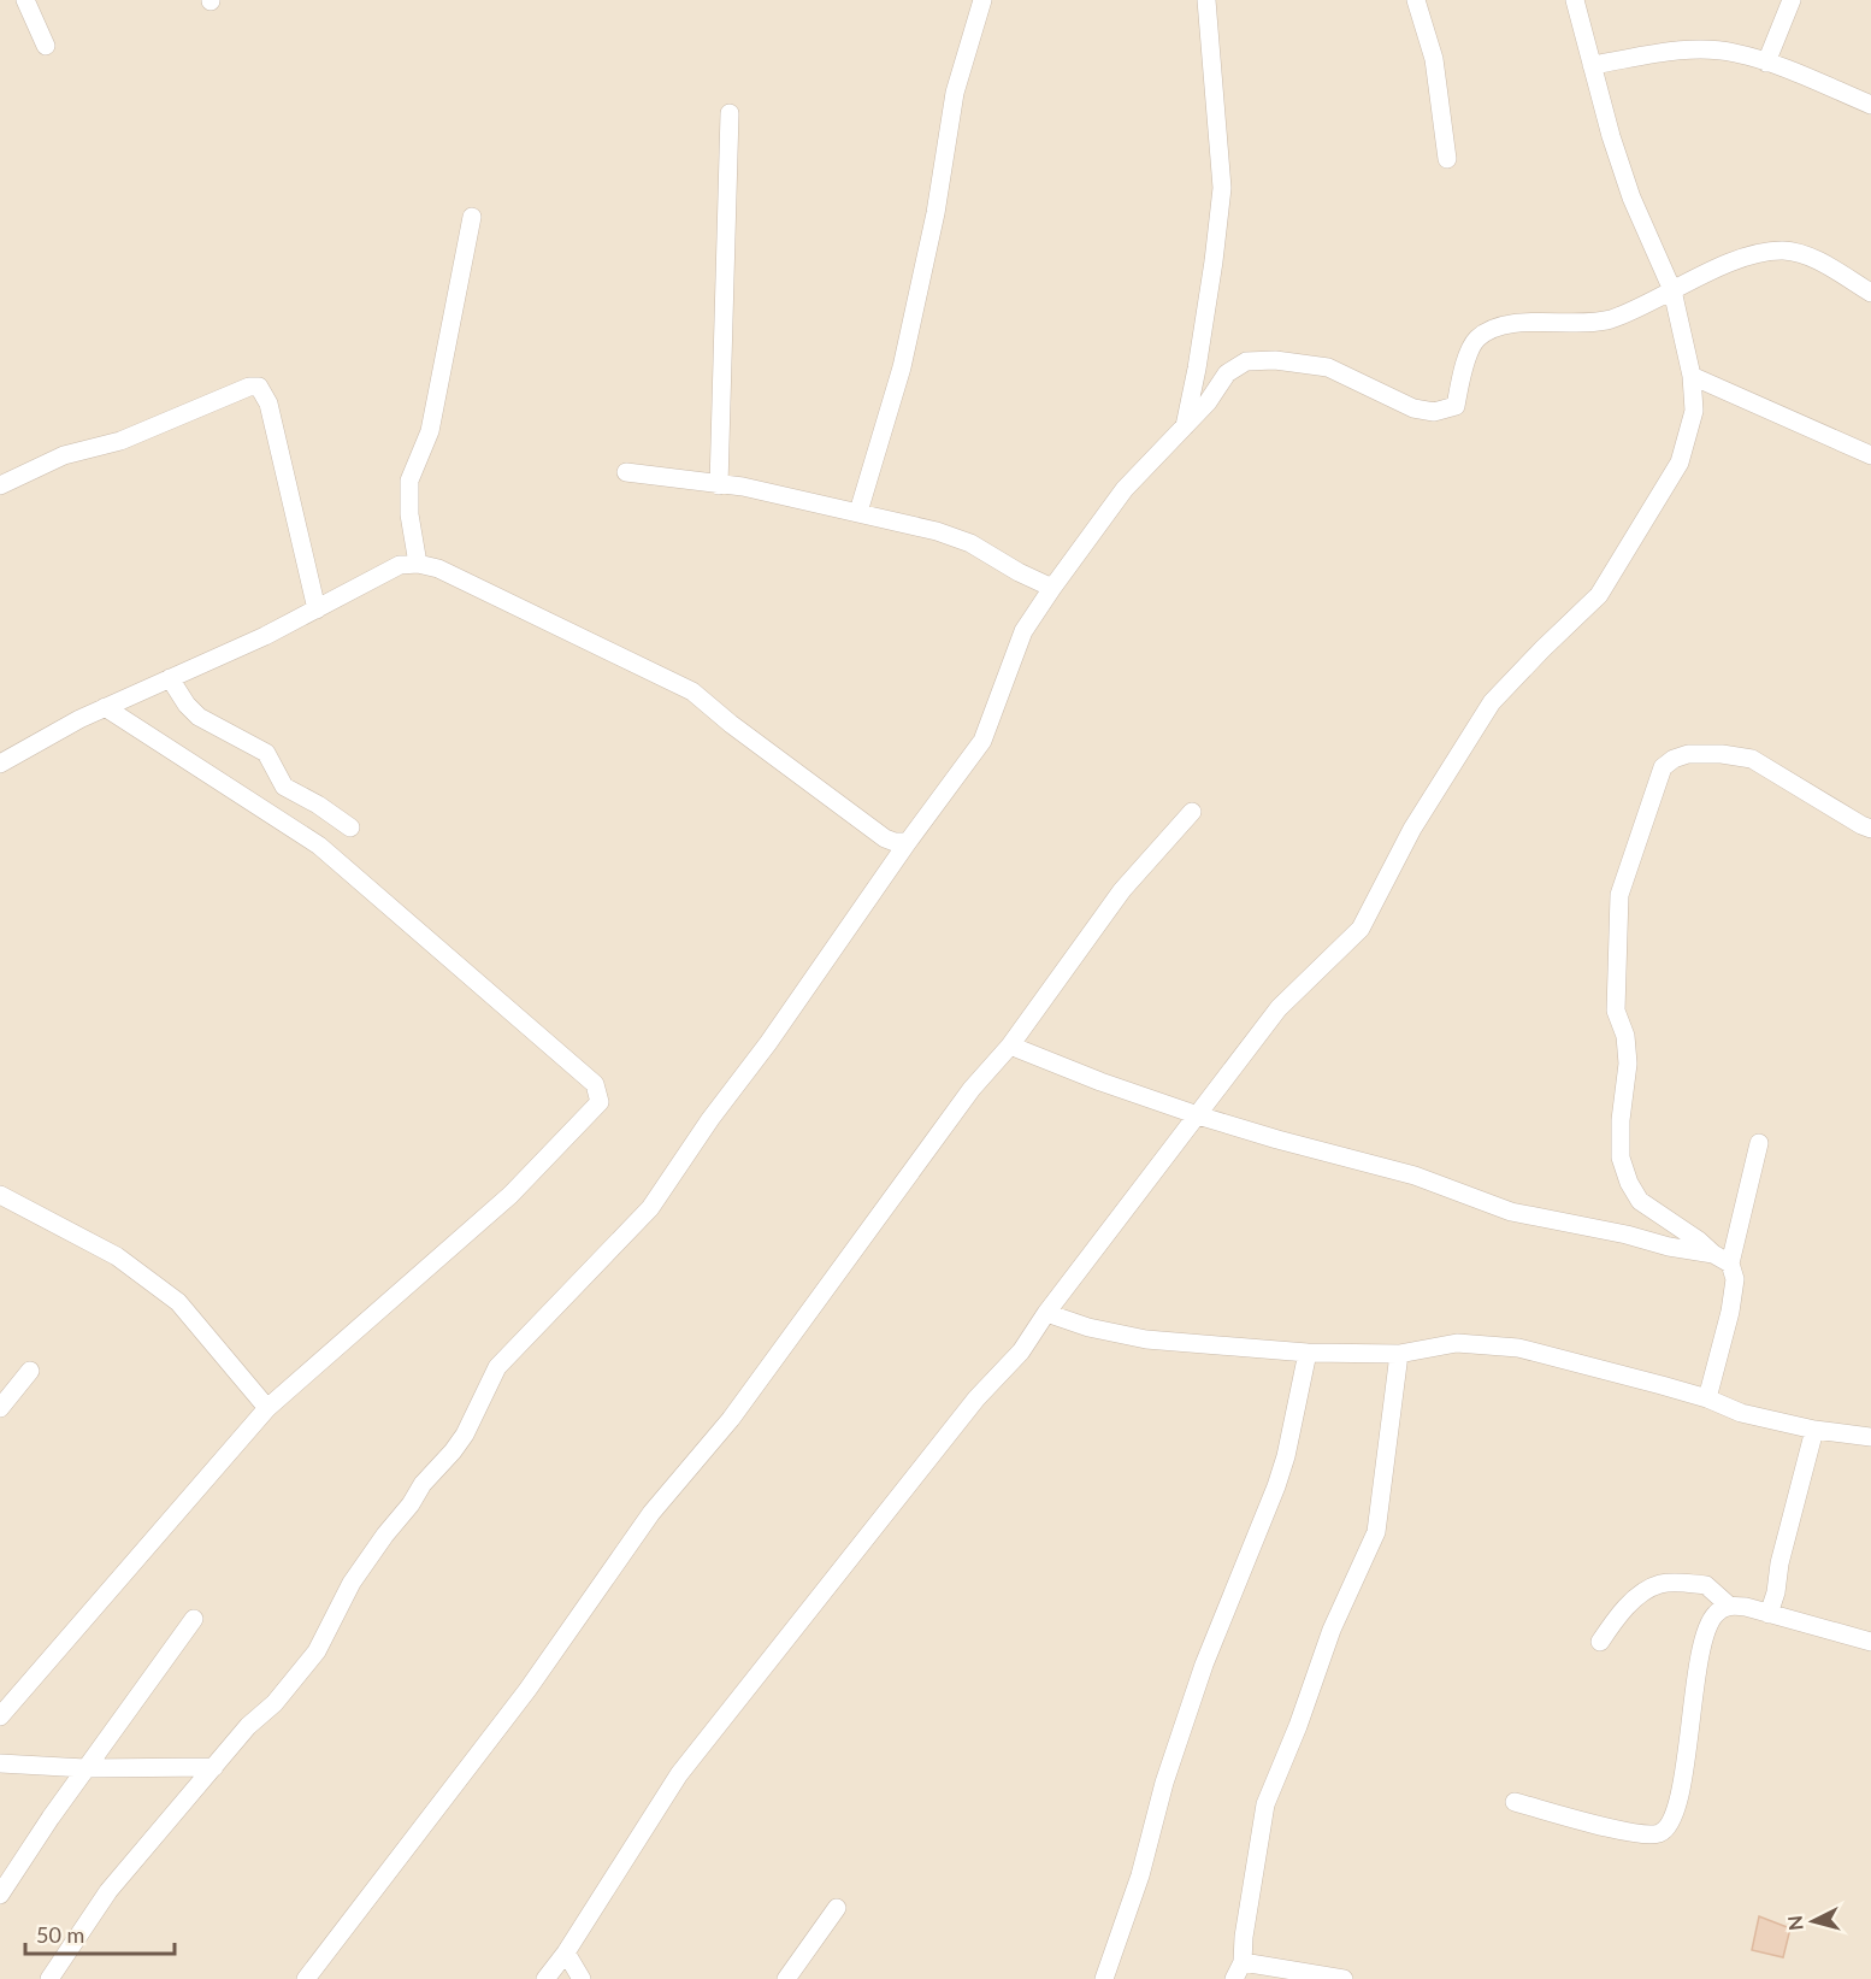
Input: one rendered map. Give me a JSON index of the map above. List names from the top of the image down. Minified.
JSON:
{"scale_bar":"50 m","north":"left"}
